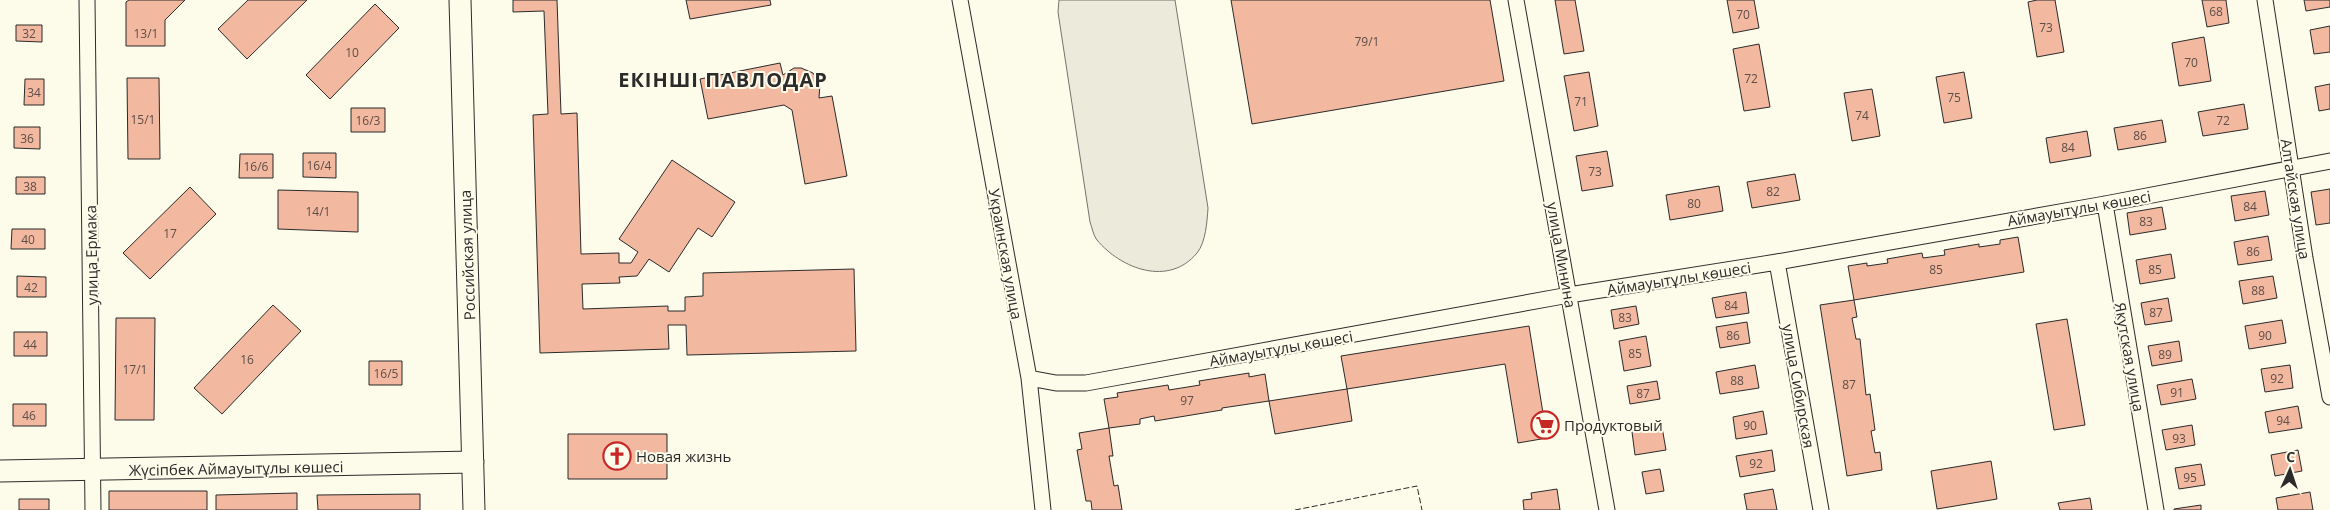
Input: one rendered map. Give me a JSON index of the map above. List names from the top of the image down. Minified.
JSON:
{"streets":{"street":["Алтайская улица","Аймауытұлы көшесі","Украинская улица","улица Ермака","Российская улица","улица Минина","Якутская улица","улица Сибирская","Жүсіпбек Аймауытұлы көшесі"]},"crossings":[["Алтайская улица","Аймауытұлы көшесі"],["Аймауытұлы көшесі","Украинская улица"],["Аймауытұлы көшесі","улица Минина"],["Аймауытұлы көшесі","Якутская улица"],["Аймауытұлы көшесі","улица Сибирская"],["улица Ермака","Жүсіпбек Аймауытұлы көшесі"],["Российская улица","Жүсіпбек Аймауытұлы көшесі"]],"districts":["ЕКІНШІ ПАВЛОДАР"],"places":{"supermarket":["Продуктовый"],"church":["Новая жизнь"]},"house_numbers":["68","70","73","32","13/1","79/1","10","70","72","34","75","71","74","15/1","16/3","72","86","36","84","16/4","16/6","73","38","82","80","84","14/1","83","17","40","86","85","85","42","88","84","87","83","86","90","44","85","89","16","17/1","16/5","92","88","87","91","87","97","46","94","90","93","92","95"],"north":"top"}
